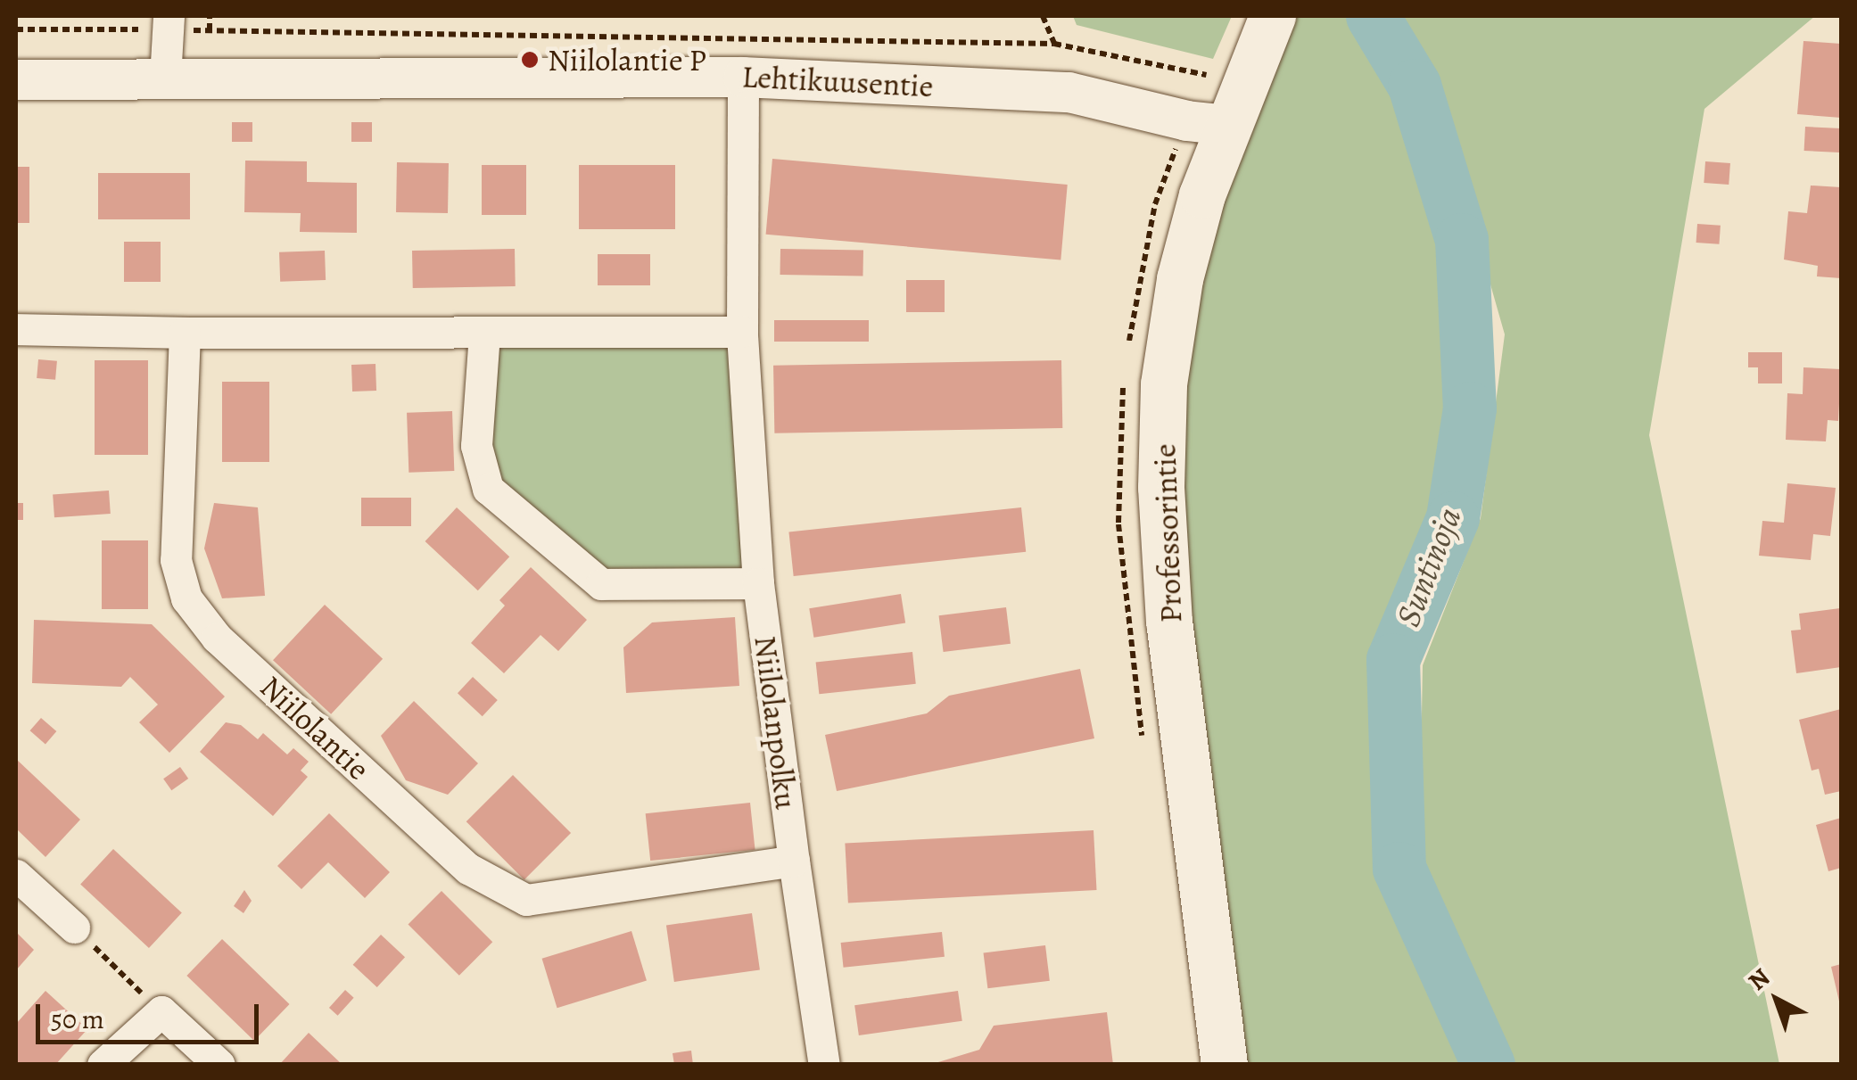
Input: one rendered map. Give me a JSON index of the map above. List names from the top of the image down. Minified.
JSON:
{"streets":{"main road":["Professorintie"],"street":["Lehtikuusentie","Niilolanpolku","Niilolantie"]},"crossings":[["Lehtikuusentie","Professorintie"],["Niilolanpolku","Niilolantie"]],"water":["Suntinoja"],"places":["Niilolantie P"],"scale_bar":"50 m","north":"top left"}
